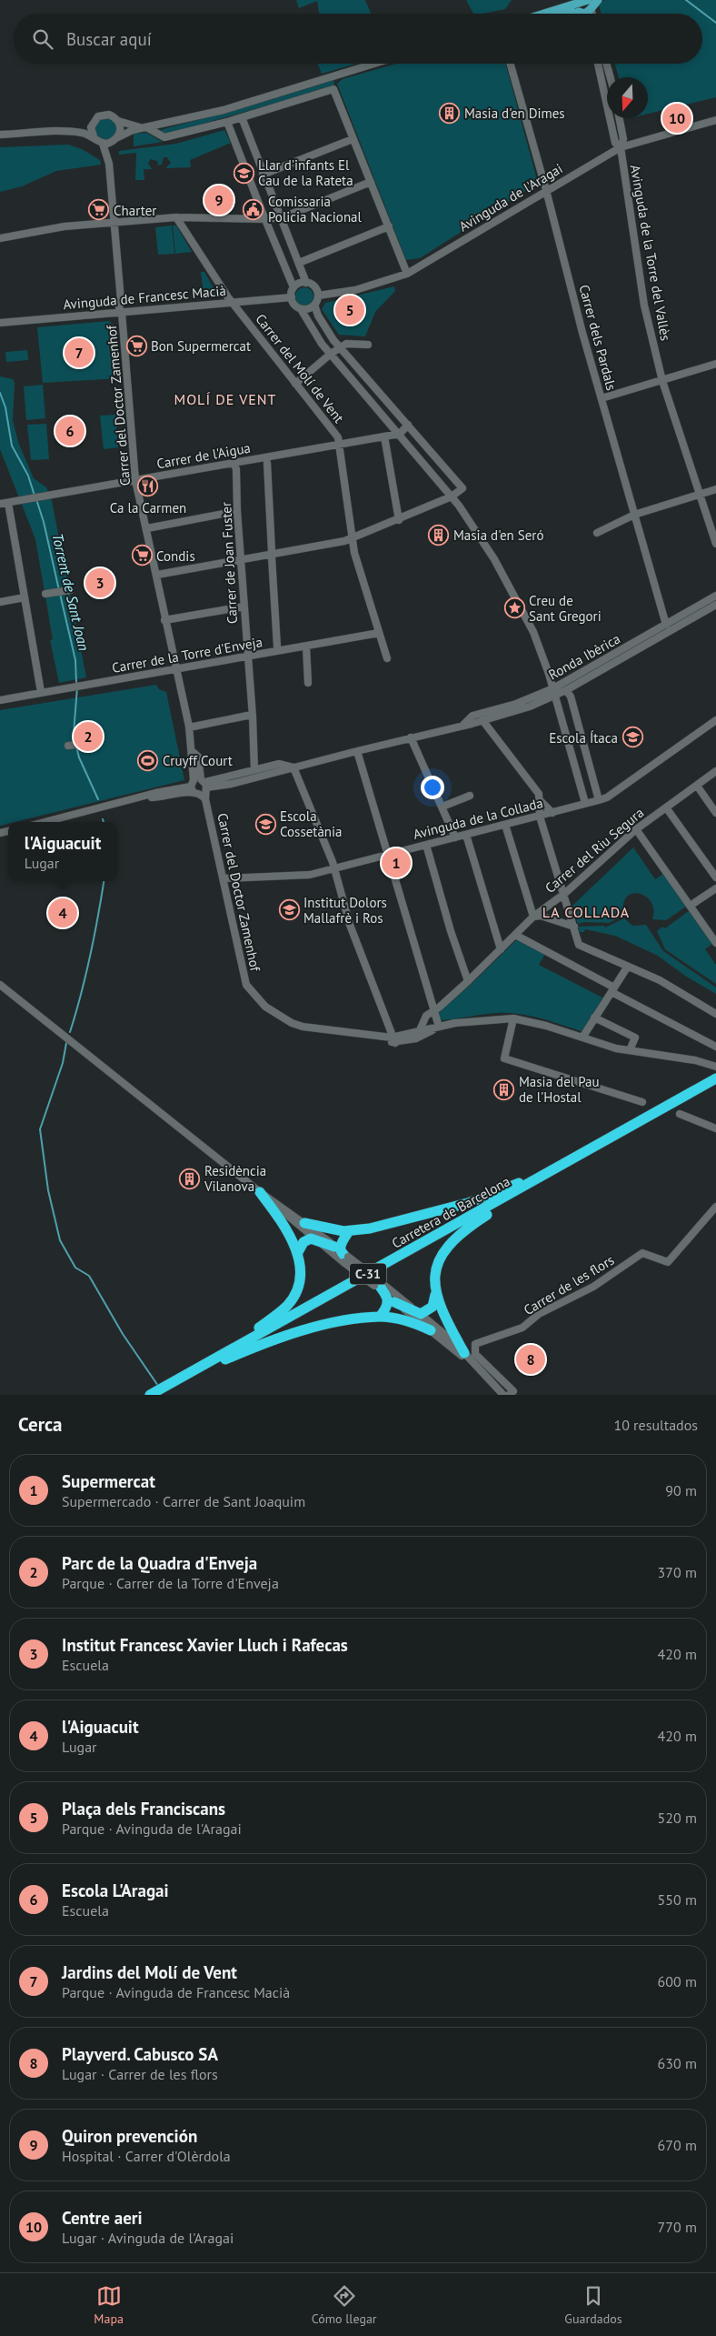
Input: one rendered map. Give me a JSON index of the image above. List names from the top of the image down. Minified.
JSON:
{"streets":{"highway":["Carretera de Barcelona","C-31"],"street":["Avinguda de l'Aragai","Avinguda de la Torre del Vallès","Avinguda de Francesc Macià","Carrer dels Pardals","Carrer del Molí de Vent","Carrer del Doctor Zamenhof","Carrer de l'Aigua","Carrer de Joan Fuster","Carrer de la Torre d'Enveja","Ronda Ibèrica","Avinguda de la Collada","Carrer del Riu Segura","Carrer de les flors"]},"crossings":[["Avinguda de l'Aragai","Avinguda de la Torre del Vallès"],["Avinguda de l'Aragai","Avinguda de Francesc Macià"],["Avinguda de l'Aragai","Carrer dels Pardals"],["Avinguda de Francesc Macià","Carrer del Molí de Vent"],["Avinguda de Francesc Macià","Carrer del Doctor Zamenhof"],["Carrer dels Pardals","Ronda Ibèrica"],["Carrer del Molí de Vent","Carrer de l'Aigua"],["Carrer del Molí de Vent","Carrer de la Torre d'Enveja"],["Carrer del Doctor Zamenhof","Carrer de l'Aigua"],["Carrer del Doctor Zamenhof","Carrer de la Torre d'Enveja"],["Carrer del Doctor Zamenhof","Ronda Ibèrica"],["Carrer del Doctor Zamenhof","Avinguda de la Collada"],["Carrer de l'Aigua","Carrer de Joan Fuster"],["Carrer de Joan Fuster","Carrer de la Torre d'Enveja"],["Carrer de Joan Fuster","Ronda Ibèrica"]],"districts":["MOLÍ DE VENT","LA COLLADA"],"water":["Torrent de Sant Joan"],"places":{"building":["Masia d'en Dimes","Masia d'en Seró","Masia del Pau de l'Hostal","Residència Vilanova"],"school or university":["Llar d'infants El Cau de la Rateta","Escola Ítaca","Escola Cossetània","Institut Dolors Mallafrè i Ros"],"public building":["Comissaria Policia Nacional"],"supermarket":["Charter","Bon Supermercat","Condis"],"restaurant":["Ca la Carmen"],"place":["Creu de Sant Gregori"],"sports":["Cruyff Court"]},"north":"bottom","page":{"search":"Buscar aquí","pins":["10","9","5","7","6","3","2","1","4","8"],"popup":["l'Aiguacuit","Lugar"],"heading":["Cerca","10 resultados"],"list":[{"mark":"1","name":"Supermercat","note":"Supermercado · Carrer de Sant Joaquim","value":"90 m"},{"mark":"2","name":"Parc de la Quadra d'Enveja","note":"Parque · Carrer de la Torre d'Enveja","value":"370 m"},{"mark":"3","name":"Institut Francesc Xavier Lluch i Rafecas","note":"Escuela","value":"420 m"},{"mark":"4","name":"l'Aiguacuit","note":"Lugar","value":"420 m"},{"mark":"5","name":"Plaça dels Franciscans","note":"Parque · Avinguda de l'Aragai","value":"520 m"},{"mark":"6","name":"Escola L'Aragai","note":"Escuela","value":"550 m"},{"mark":"7","name":"Jardins del Molí de Vent","note":"Parque · Avinguda de Francesc Macià","value":"600 m"},{"mark":"8","name":"Playverd. Cabusco SA","note":"Lugar · Carrer de les flors","value":"630 m"},{"mark":"9","name":"Quiron prevención","note":"Hospital · Carrer d'Olèrdola","value":"670 m"},{"mark":"10","name":"Centre aeri","note":"Lugar · Avinguda de l'Aragai","value":"770 m"}],"nav":["Mapa","Cómo llegar","Guardados"]}}
